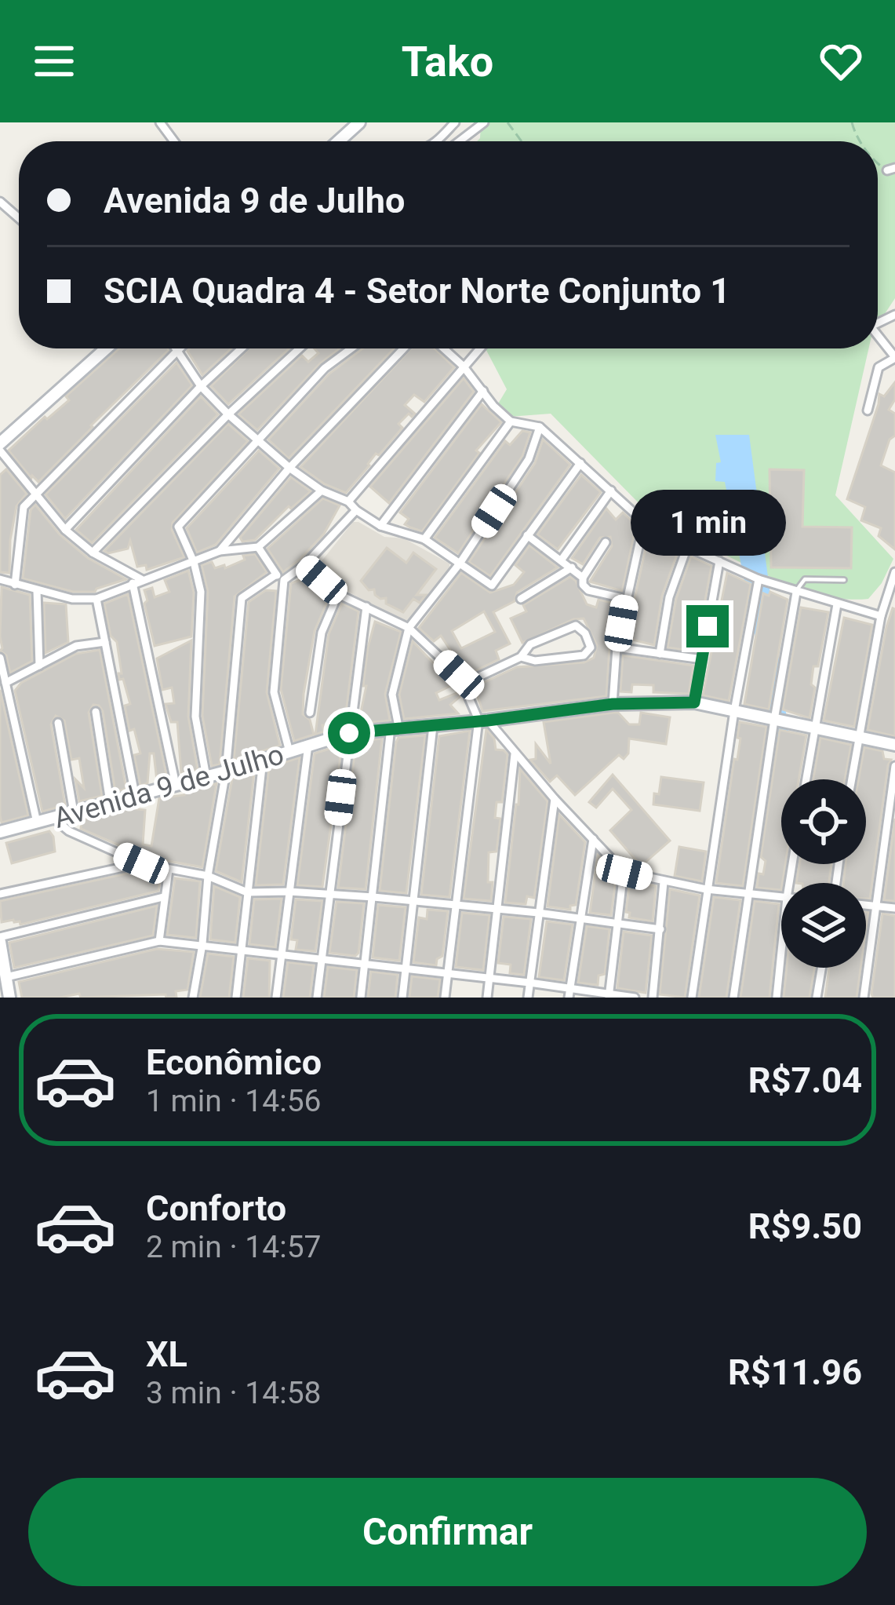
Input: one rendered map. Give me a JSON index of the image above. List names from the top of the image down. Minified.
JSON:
{"streets":{"street":["Avenida 9 de Julho"]},"page":{"header":"Tako","banner":["Avenida 9 de Julho","SCIA Quadra 4 - Setor Norte Conjunto 1"],"bubble":"1 min","list":[{"name":"Econômico","note":"1 min · 14:56","value":"R$7.04"},{"name":"Conforto","note":"2 min · 14:57","value":"R$9.50"},{"name":"XL","note":"3 min · 14:58","value":"R$11.96"}],"buttons":"Confirmar"}}
